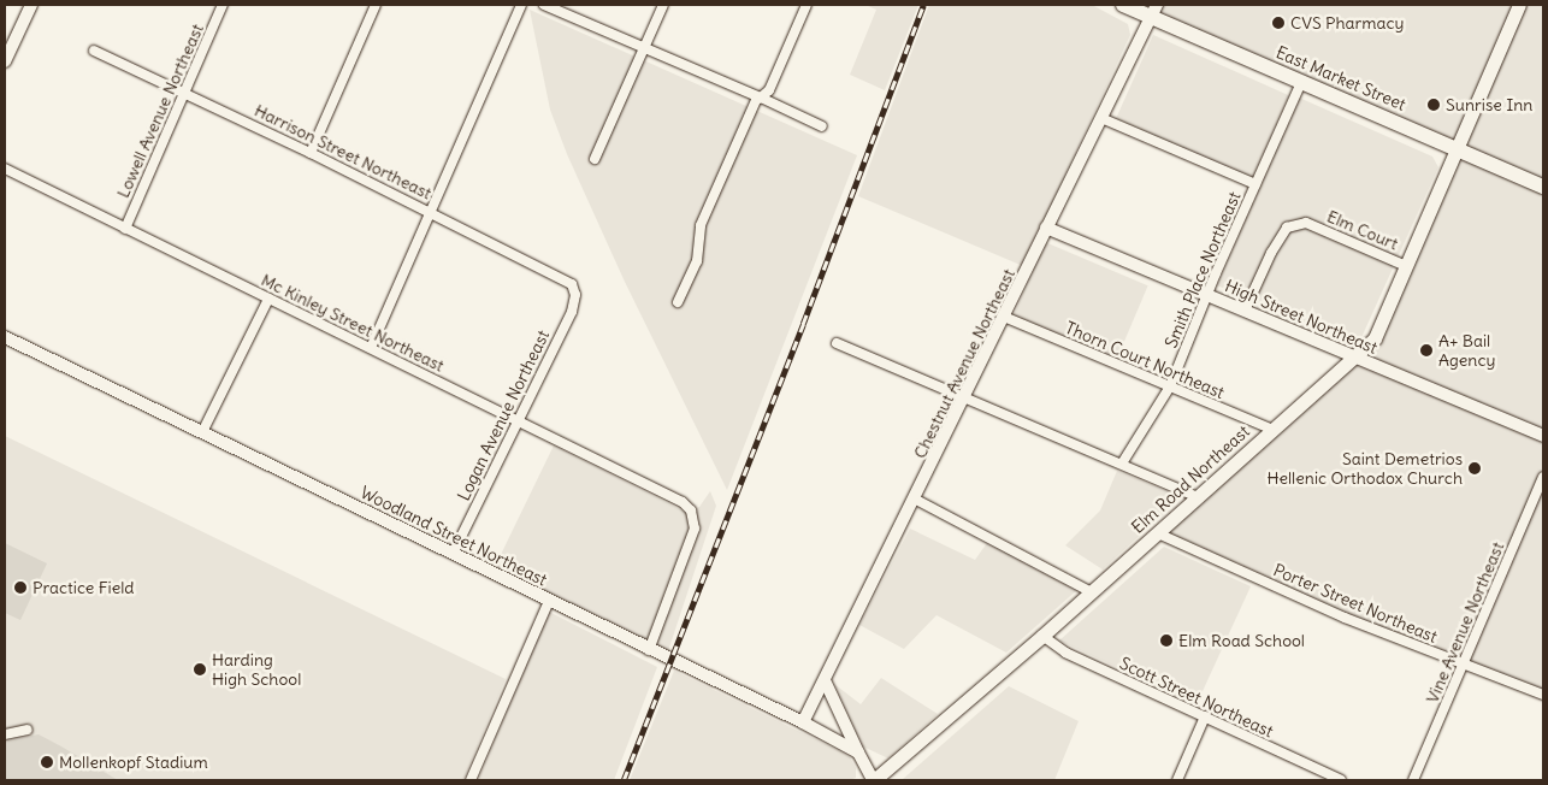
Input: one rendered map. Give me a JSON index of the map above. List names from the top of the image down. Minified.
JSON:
{"streets":{"main road":["East Market Street","Elm Road Northeast"],"street":["Lowell Avenue Northeast","Harrison Street Northeast","Elm Court","Smith Place Northeast","High Street Northeast","Mc Kinley Street Northeast","Thorn Court Northeast","Chestnut Avenue Northeast","Logan Avenue Northeast","Woodland Street Northeast","Porter Street Northeast","Vine Avenue Northeast","Scott Street Northeast"]},"crossings":[["East Market Street","Smith Place Northeast"],["East Market Street","Chestnut Avenue Northeast"],["East Market Street","Elm Road Northeast"],["Lowell Avenue Northeast","Harrison Street Northeast"],["Lowell Avenue Northeast","Mc Kinley Street Northeast"],["Harrison Street Northeast","Logan Avenue Northeast"],["Elm Court","High Street Northeast"],["Elm Court","Elm Road Northeast"],["Smith Place Northeast","High Street Northeast"],["Smith Place Northeast","Thorn Court Northeast"],["High Street Northeast","Chestnut Avenue Northeast"],["High Street Northeast","Elm Road Northeast"],["Mc Kinley Street Northeast","Logan Avenue Northeast"],["Mc Kinley Street Northeast","Woodland Street Northeast"],["Thorn Court Northeast","Chestnut Avenue Northeast"],["Thorn Court Northeast","Elm Road Northeast"],["Chestnut Avenue Northeast","Woodland Street Northeast"],["Logan Avenue Northeast","Woodland Street Northeast"],["Elm Road Northeast","Porter Street Northeast"],["Elm Road Northeast","Scott Street Northeast"],["Porter Street Northeast","Vine Avenue Northeast"]],"places":["CVS Pharmacy","Sunrise Inn","A+ Bail Agency","Saint Demetrios Hellenic Orthodox Church","Practice Field","Elm Road School","Harding High School","Mollenkopf Stadium"]}
